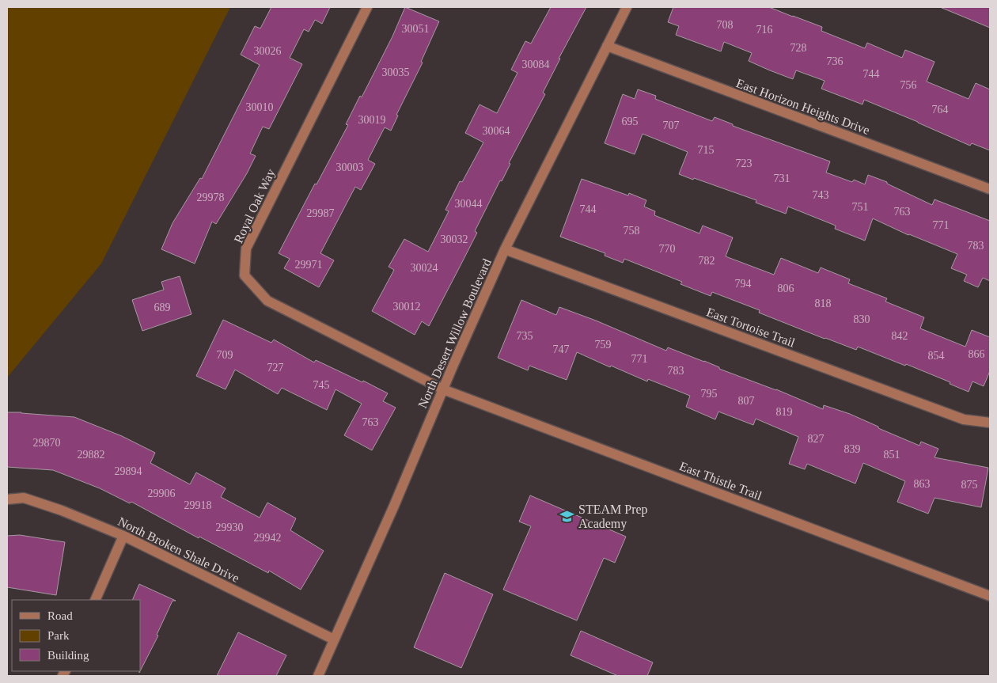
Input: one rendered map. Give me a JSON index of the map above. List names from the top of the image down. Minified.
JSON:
{"streets":{"street":["East Horizon Heights Drive","Royal Oak Way","East Tortoise Trail","North Desert Willow Boulevard","East Thistle Trail","North Broken Shale Drive"]},"crossings":[["East Horizon Heights Drive","North Desert Willow Boulevard"],["Royal Oak Way","North Desert Willow Boulevard"],["Royal Oak Way","East Thistle Trail"],["East Tortoise Trail","North Desert Willow Boulevard"],["North Desert Willow Boulevard","East Thistle Trail"],["North Desert Willow Boulevard","North Broken Shale Drive"]],"places":{"school or university":["STEAM Prep Academy"]},"house_numbers":["708","30051","716","728","30026","736","30084","30035","744","756","30010","764","30019","695","707","30064","715","723","30003","731","743","29978","30044","751","744","763","29987","771","758","30032","783","770","782","29971","30024","794","806","818","30012","689","830","735","842","759","747","866","709","854","771","727","783","745","795","807","819","763","827","29870","839","29882","851","29894","863","875","29906","29918","29930","29942"],"legend":["Road","Park","Building"]}
